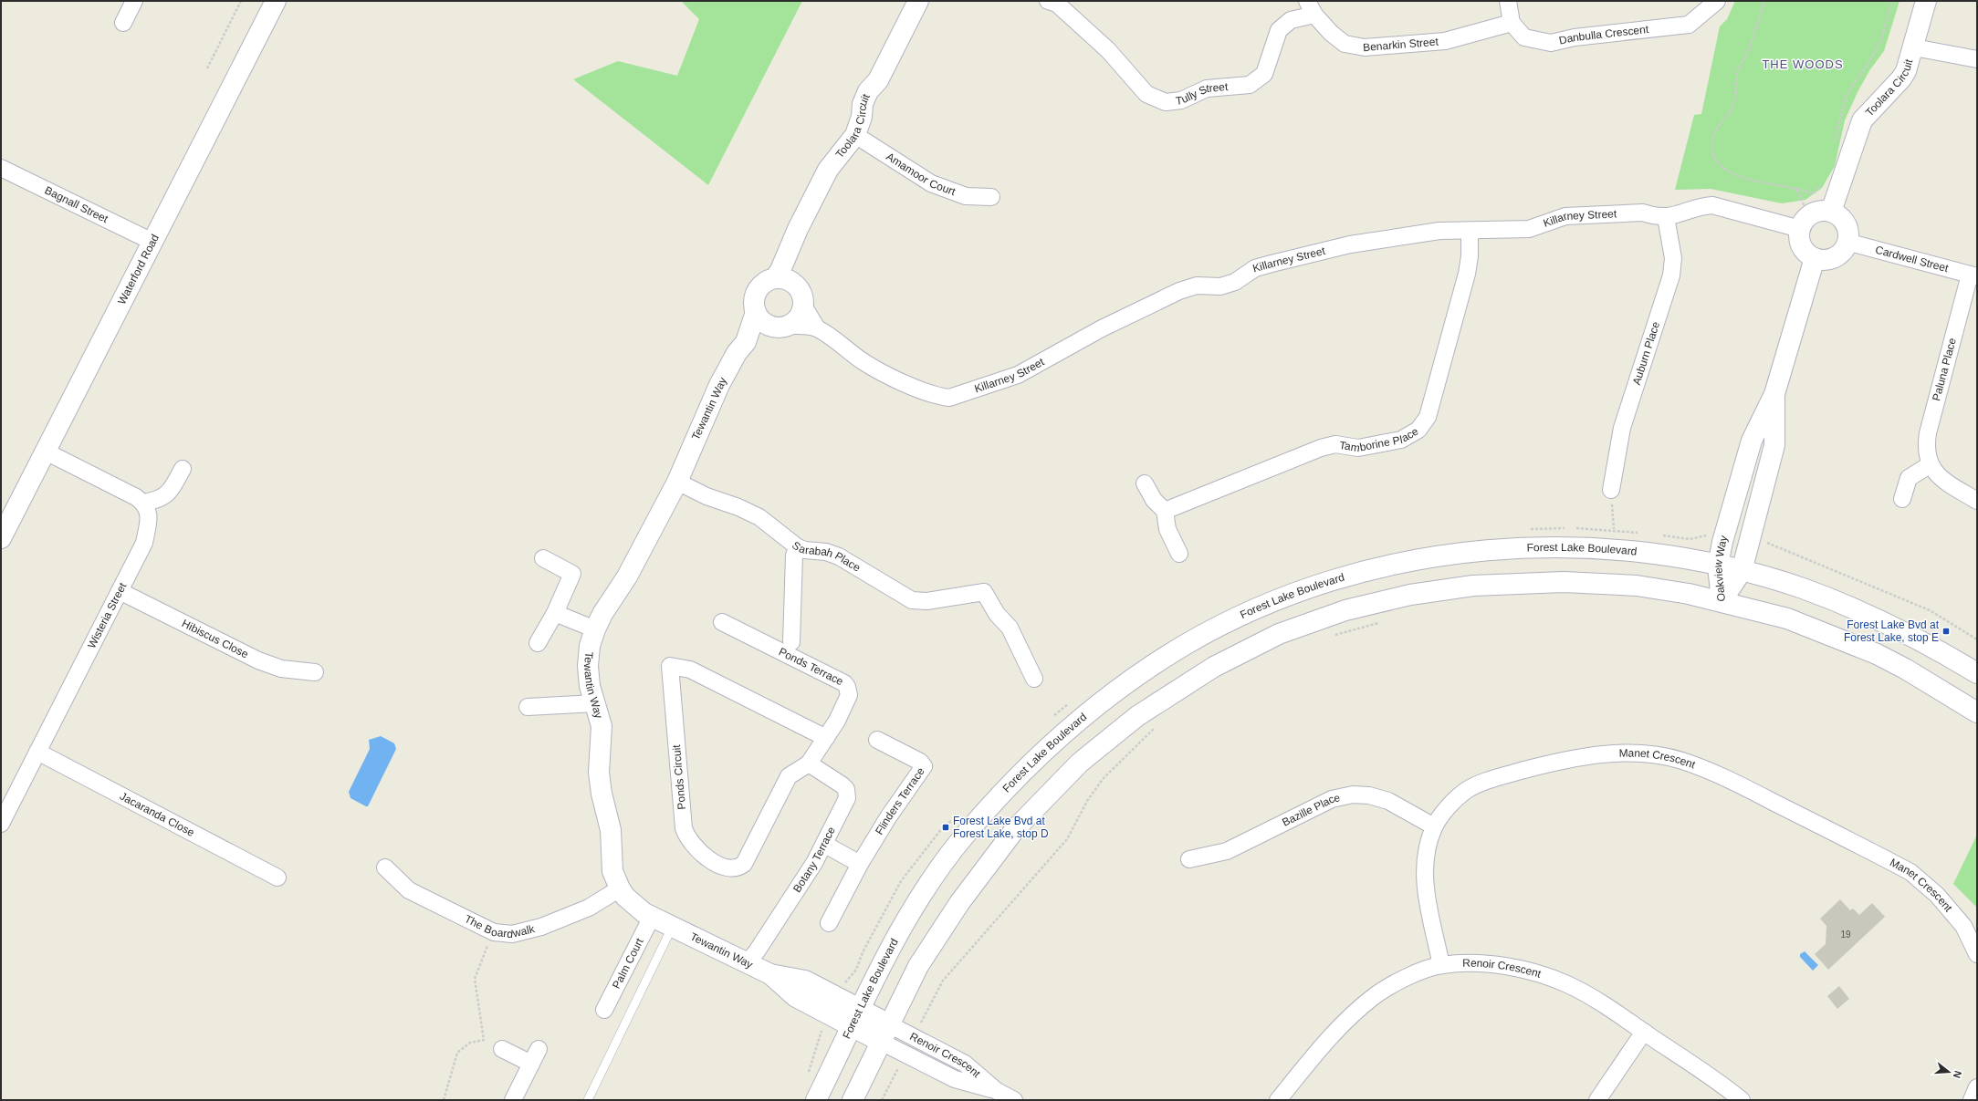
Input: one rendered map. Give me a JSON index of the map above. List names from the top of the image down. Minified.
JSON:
{"streets":{"street":["Danbulla Crescent","Benarkin Street","Toolara Circuit","Tully Street","Amamoor Court","Bagnall Street","Killarney Street","Cardwell Street","Waterford Road","Auburn Place","Paluna Place","Tewantin Way","Tamborine Place","Forest Lake Boulevard","Sarabah Place","Oakview Way","Wisteria Street","Hibiscus Close","Ponds Terrace","Manet Crescent","Ponds Circuit","Flinders Terrace","Bazille Place","Jacaranda Close","Botany Terrace","The Boardwalk","Palm Court","Renoir Crescent"]},"crossings":[["Danbulla Crescent","Benarkin Street"],["Benarkin Street","Tully Street"],["Toolara Circuit","Amamoor Court"],["Toolara Circuit","Killarney Street"],["Toolara Circuit","Cardwell Street"],["Toolara Circuit","Tewantin Way"],["Toolara Circuit","Oakview Way"],["Bagnall Street","Waterford Road"],["Killarney Street","Cardwell Street"],["Killarney Street","Auburn Place"],["Killarney Street","Tewantin Way"],["Killarney Street","Tamborine Place"],["Killarney Street","Oakview Way"],["Cardwell Street","Paluna Place"],["Cardwell Street","Oakview Way"],["Tewantin Way","Forest Lake Boulevard"],["Tewantin Way","Sarabah Place"],["Tewantin Way","Botany Terrace"],["Tewantin Way","The Boardwalk"],["Tewantin Way","Palm Court"],["Tewantin Way","Renoir Crescent"],["Forest Lake Boulevard","Oakview Way"],["Wisteria Street","Hibiscus Close"],["Wisteria Street","Jacaranda Close"],["Ponds Terrace","Ponds Circuit"],["Manet Crescent","Bazille Place"],["Manet Crescent","Renoir Crescent"],["Ponds Circuit","Botany Terrace"]],"districts":["THE WOODS"],"places":{"transit":["Forest Lake Bvd at Forest Lake, stop E","Forest Lake Bvd at Forest Lake, stop D"]},"house_numbers":["19"],"north":"right"}
